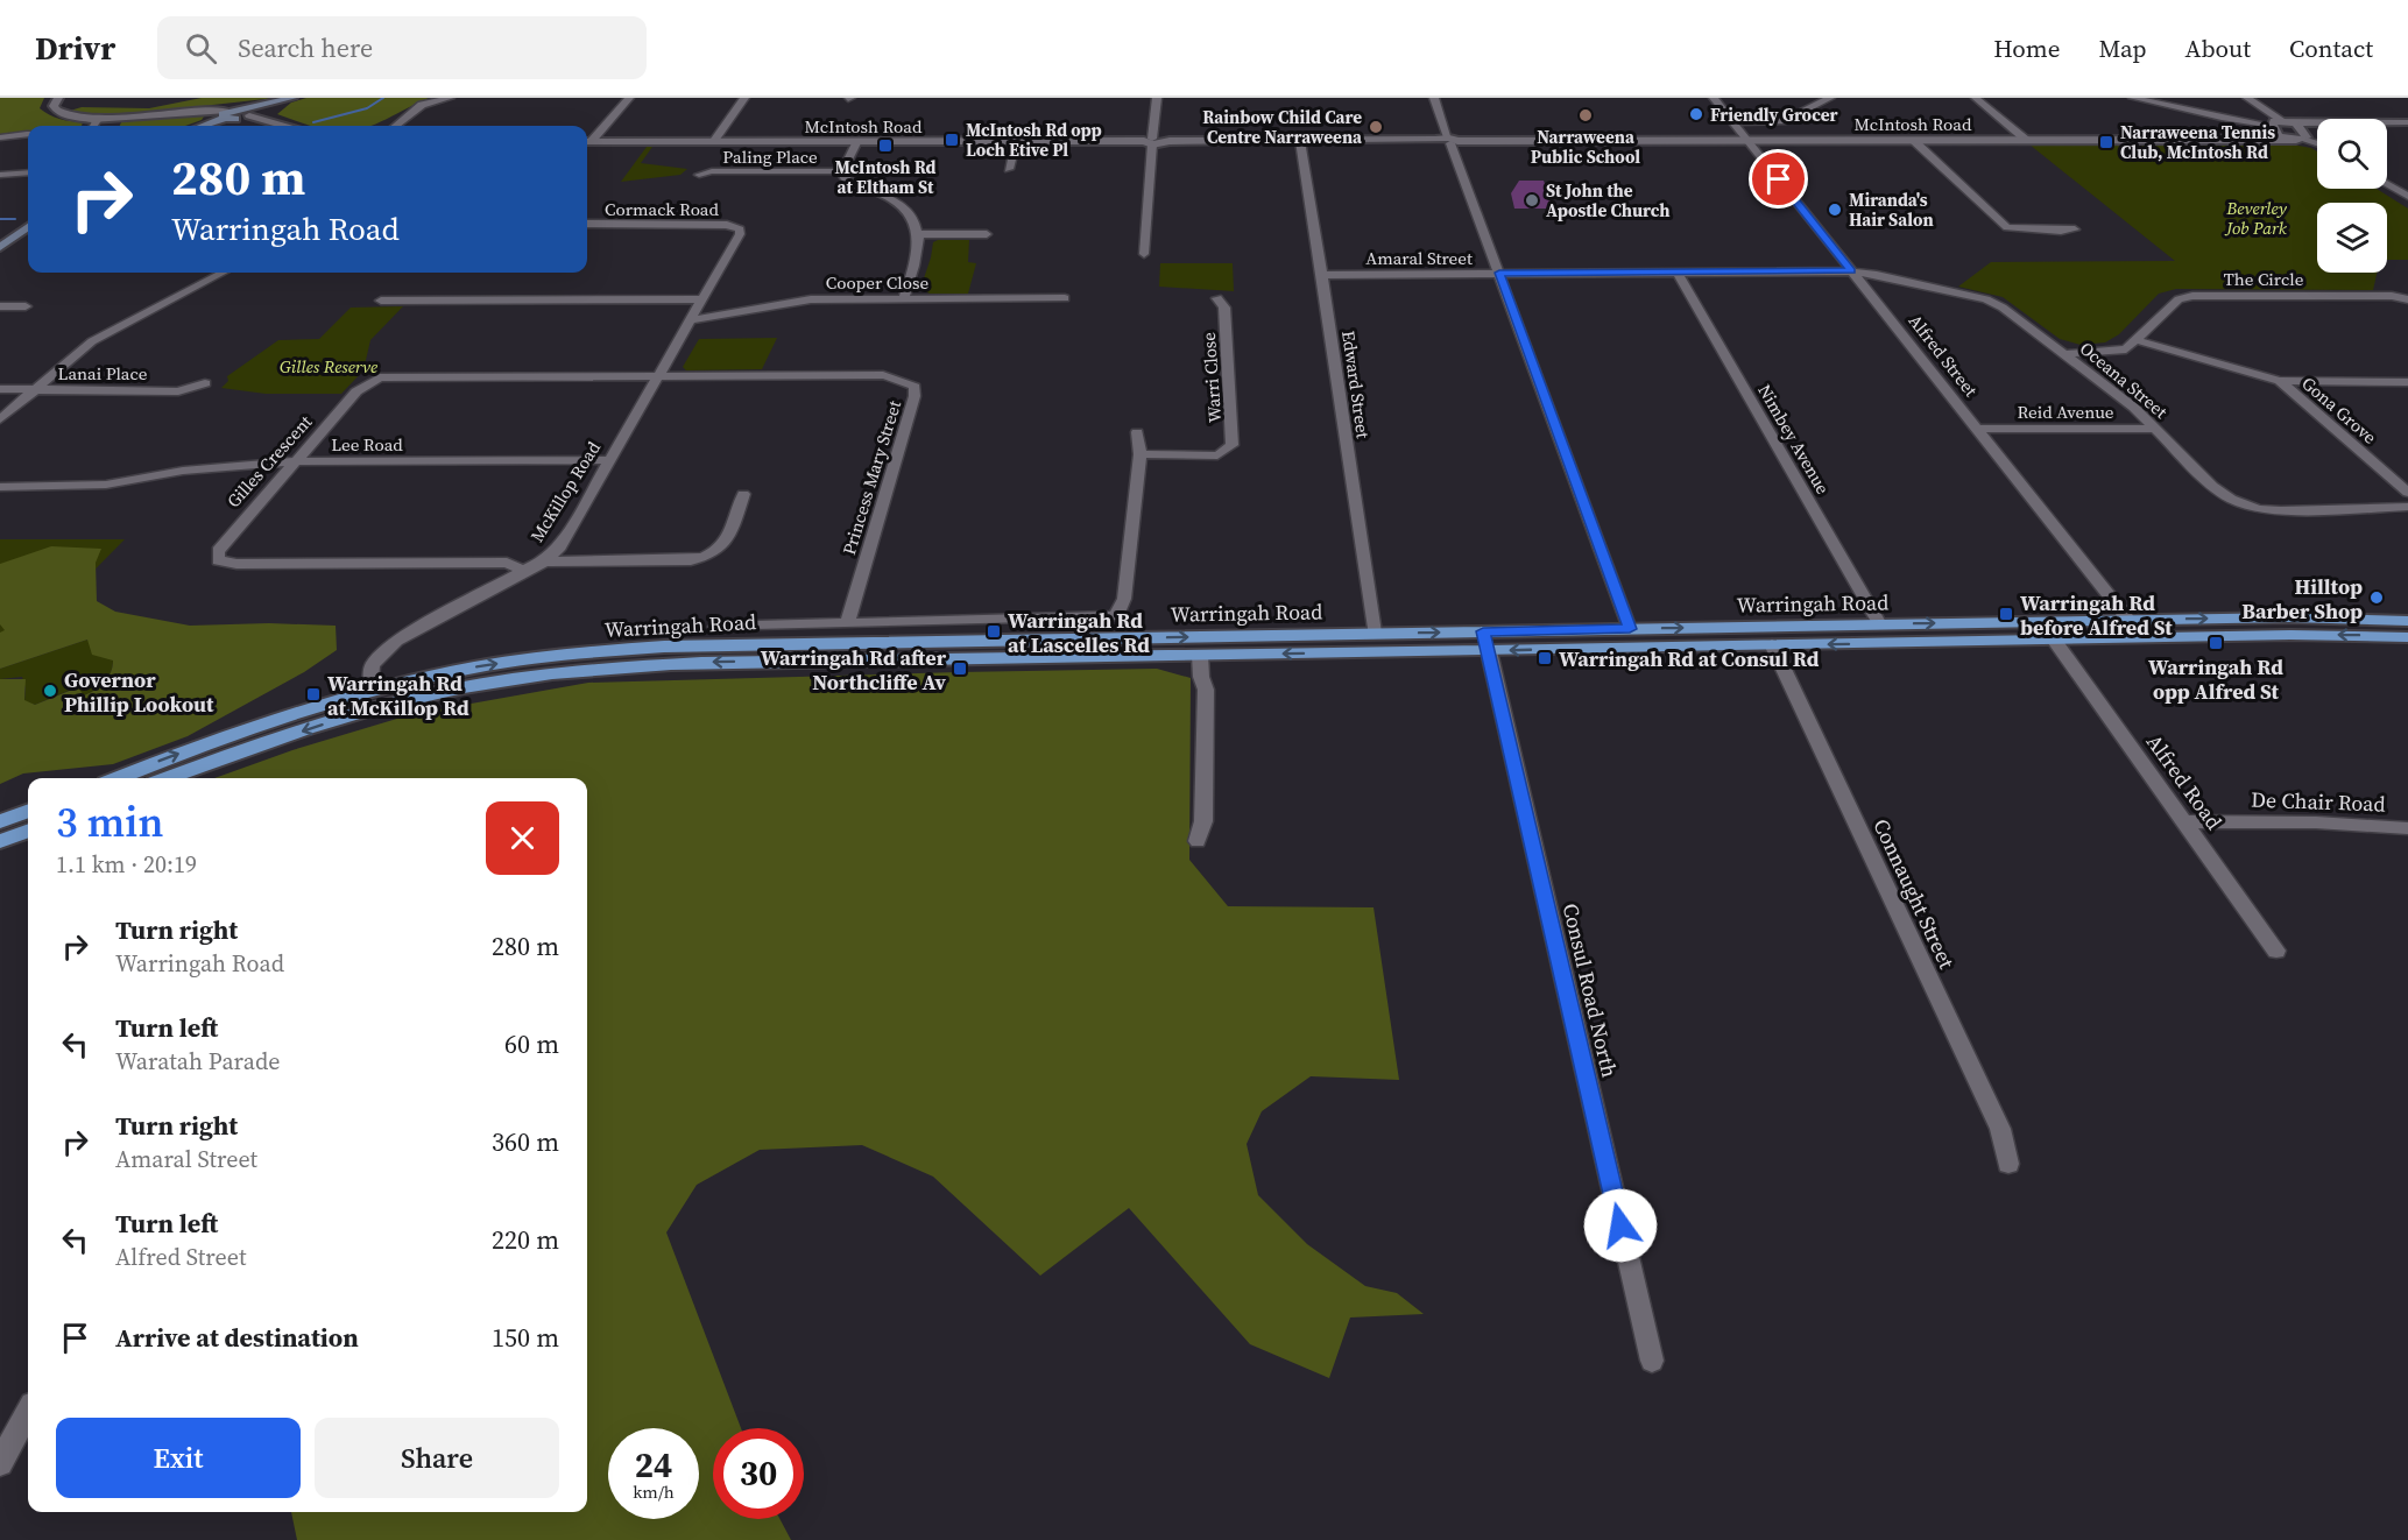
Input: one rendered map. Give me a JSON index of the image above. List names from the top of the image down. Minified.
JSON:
{"streets":{"highway":["Warringah Road"],"street":["McIntosh Road","Paling Place","Cormack Road","Amaral Street","The Circle","Cooper Close","Alfred Street","Lanai Place","Warri Close","Oceana Street","Edward Street","Gona Grove","Reid Avenue","Nimbey Avenue","Lee Road","Gilles Crescent","Princess Mary Street","McKillop Road","Alfred Road","De Chair Road","Connaught Street","Consul Road North"]},"crossings":[["McIntosh Road","Alfred Street"],["McIntosh Road","Edward Street"],["Cormack Road","McKillop Road"],["Amaral Street","Alfred Street"],["Amaral Street","Oceana Street"],["Amaral Street","Edward Street"],["Amaral Street","Nimbey Avenue"],["The Circle","Oceana Street"],["Cooper Close","McKillop Road"],["Alfred Street","Oceana Street"],["Alfred Street","Reid Avenue"],["Alfred Street","Warringah Road"],["Warri Close","Warringah Road"],["Oceana Street","Reid Avenue"],["Edward Street","Warringah Road"],["Nimbey Avenue","Warringah Road"],["Lee Road","Gilles Crescent"],["Lee Road","McKillop Road"],["Gilles Crescent","Princess Mary Street"],["Gilles Crescent","McKillop Road"],["Princess Mary Street","McKillop Road"],["Princess Mary Street","Warringah Road"],["McKillop Road","Warringah Road"],["Warringah Road","Alfred Road"],["Warringah Road","Connaught Street"],["Warringah Road","Consul Road North"],["Alfred Road","De Chair Road"]],"parks":["Beverley Job Park","Gilles Reserve"],"places":{"other":["Friendly Grocer","Narraweena Public School","Rainbow Child Care Centre Narraweena","St John the Apostle Church","Miranda's Hair Salon","Hilltop Barber Shop","Governor Phillip Lookout"],"transit":["McIntosh Rd opp Loch Etive Pl","Narraweena Tennis Club, McIntosh Rd","McIntosh Rd at Eltham St","Warringah Rd before Alfred St","Warringah Rd at Lascelles Rd","Warringah Rd opp Alfred St","Warringah Rd at Consul Rd","Warringah Rd after Northcliffe Av","Warringah Rd at McKillop Rd"]},"page":{"header":"Drivr","search":"Search here","nav":["Home","Map","About","Contact"],"turn":["280 m","Warringah Road"],"heading":["3 min","1.1 km · 20:19"],"list":[{"name":"Turn right","note":"Warringah Road","value":"280 m"},{"name":"Turn left","note":"Waratah Parade","value":"60 m"},{"name":"Turn right","note":"Amaral Street","value":"360 m"},{"name":"Turn left","note":"Alfred Street","value":"220 m"},{"name":"Arrive at destination","value":"150 m"}],"buttons":["Exit","Share"],"speed":"24 km/h","limit":"30"}}
